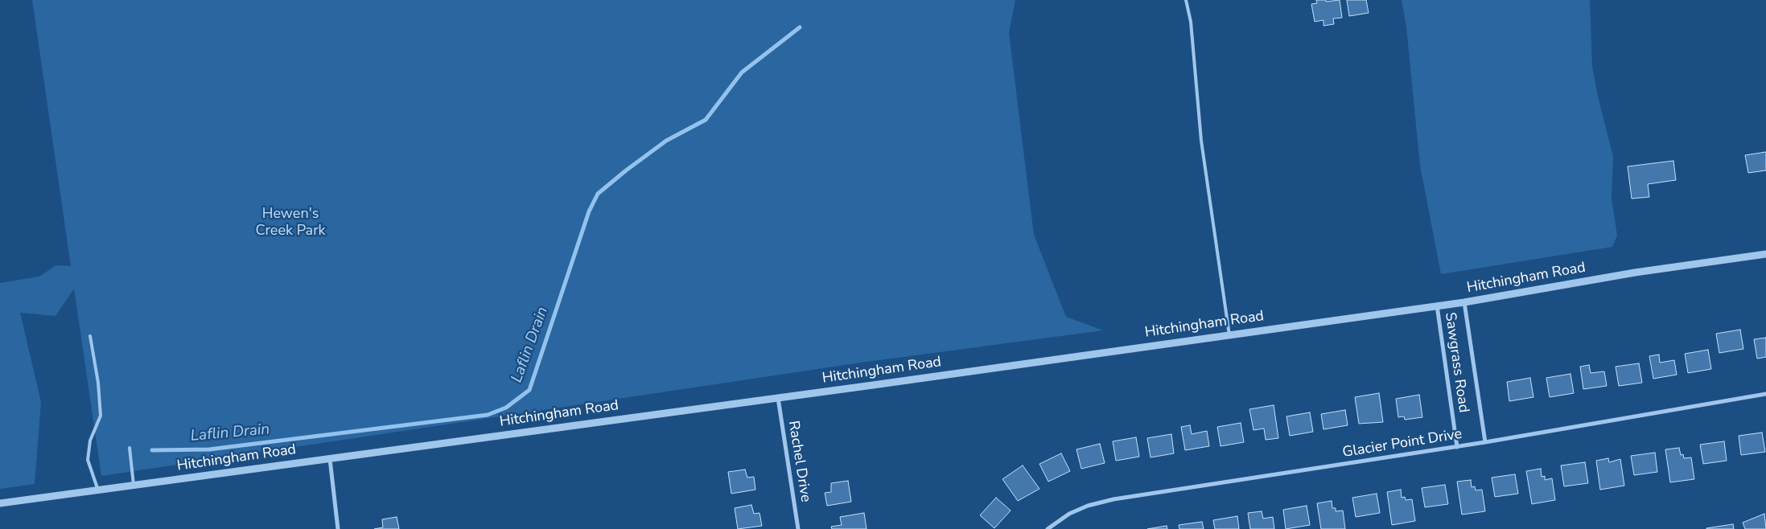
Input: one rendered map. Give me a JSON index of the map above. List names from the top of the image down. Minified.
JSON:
{"streets":{"street":["Hitchingham Road","Sawgrass Road","Glacier Point Drive","Rachel Drive"]},"crossings":[["Hitchingham Road","Sawgrass Road"],["Hitchingham Road","Rachel Drive"],["Sawgrass Road","Glacier Point Drive"]],"water":["Laflin Drain"],"parks":["Hewen's Creek Park"]}
